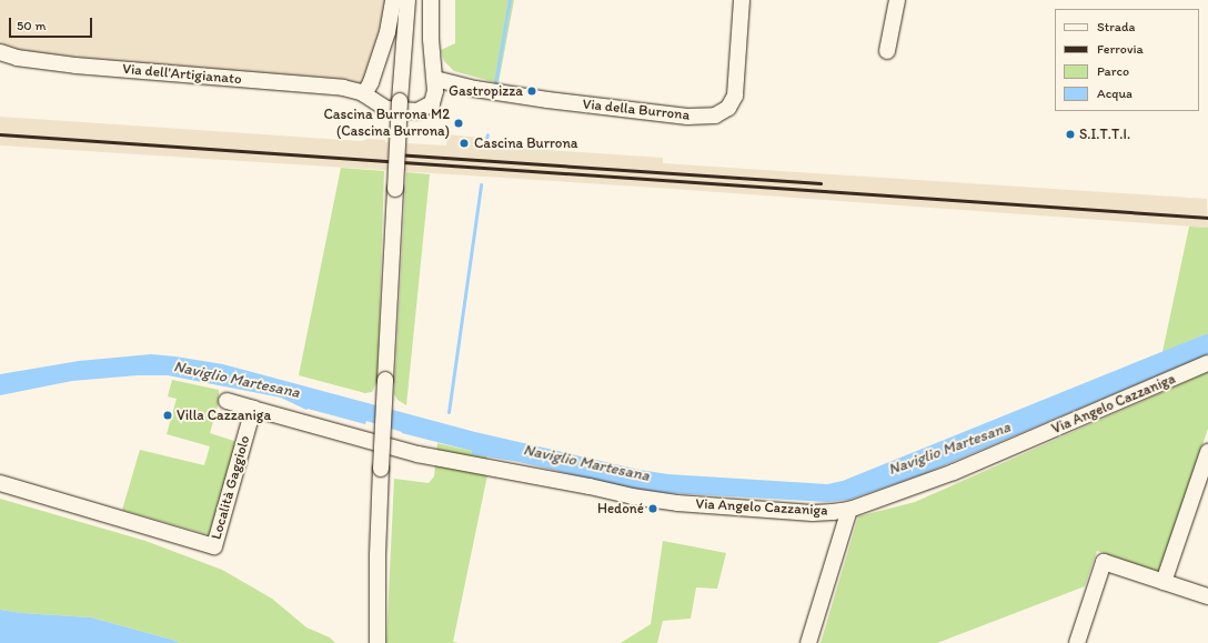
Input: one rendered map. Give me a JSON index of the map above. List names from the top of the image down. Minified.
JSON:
{"streets":{"street":["Via dell'Artigianato","Via della Burrona","Via Angelo Cazzaniga","Località Gaggiolo"]},"crossings":[["Via dell'Artigianato","Via della Burrona"],["Via Angelo Cazzaniga","Località Gaggiolo"]],"water":["Naviglio Martesana"],"places":["Gastropizza","Cascina Burrona M2 (Cascina Burrona)","S.I.T.T.I.","Cascina Burrona","Villa Cazzaniga","Hedoné"],"legend":["Strada","Ferrovia","Parco","Acqua"],"scale_bar":"50 m"}
